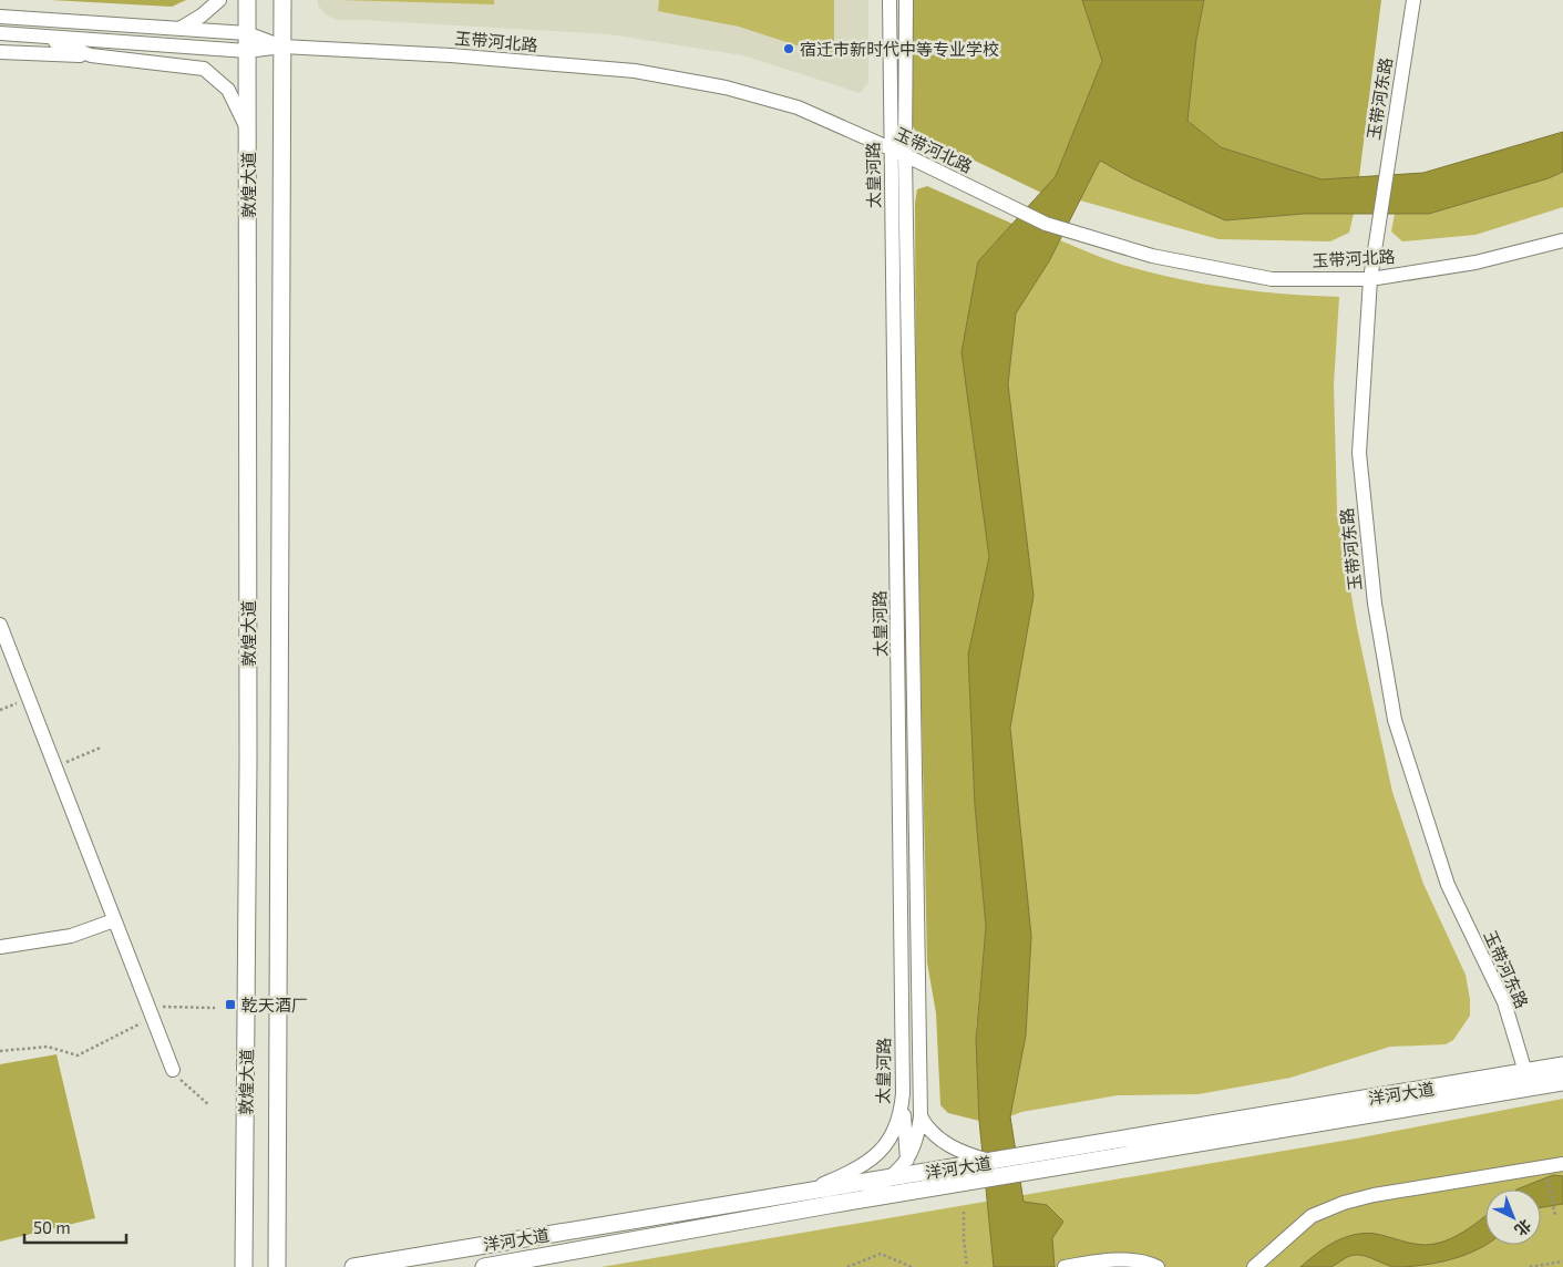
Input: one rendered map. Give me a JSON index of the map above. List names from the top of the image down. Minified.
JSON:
{"streets":{"main road":["敦煌大道","洋河大道"],"street":["玉带河北路","玉带河东路","太皇河路"]},"crossings":[["玉带河北路","玉带河东路"],["玉带河北路","太皇河路"],["玉带河北路","敦煌大道"],["玉带河东路","洋河大道"],["太皇河路","洋河大道"]],"places":{"other":["宿迁市新时代中等专业学校"],"transit":["乾天酒厂"]},"scale_bar":"50 m","north":"bottom right"}
